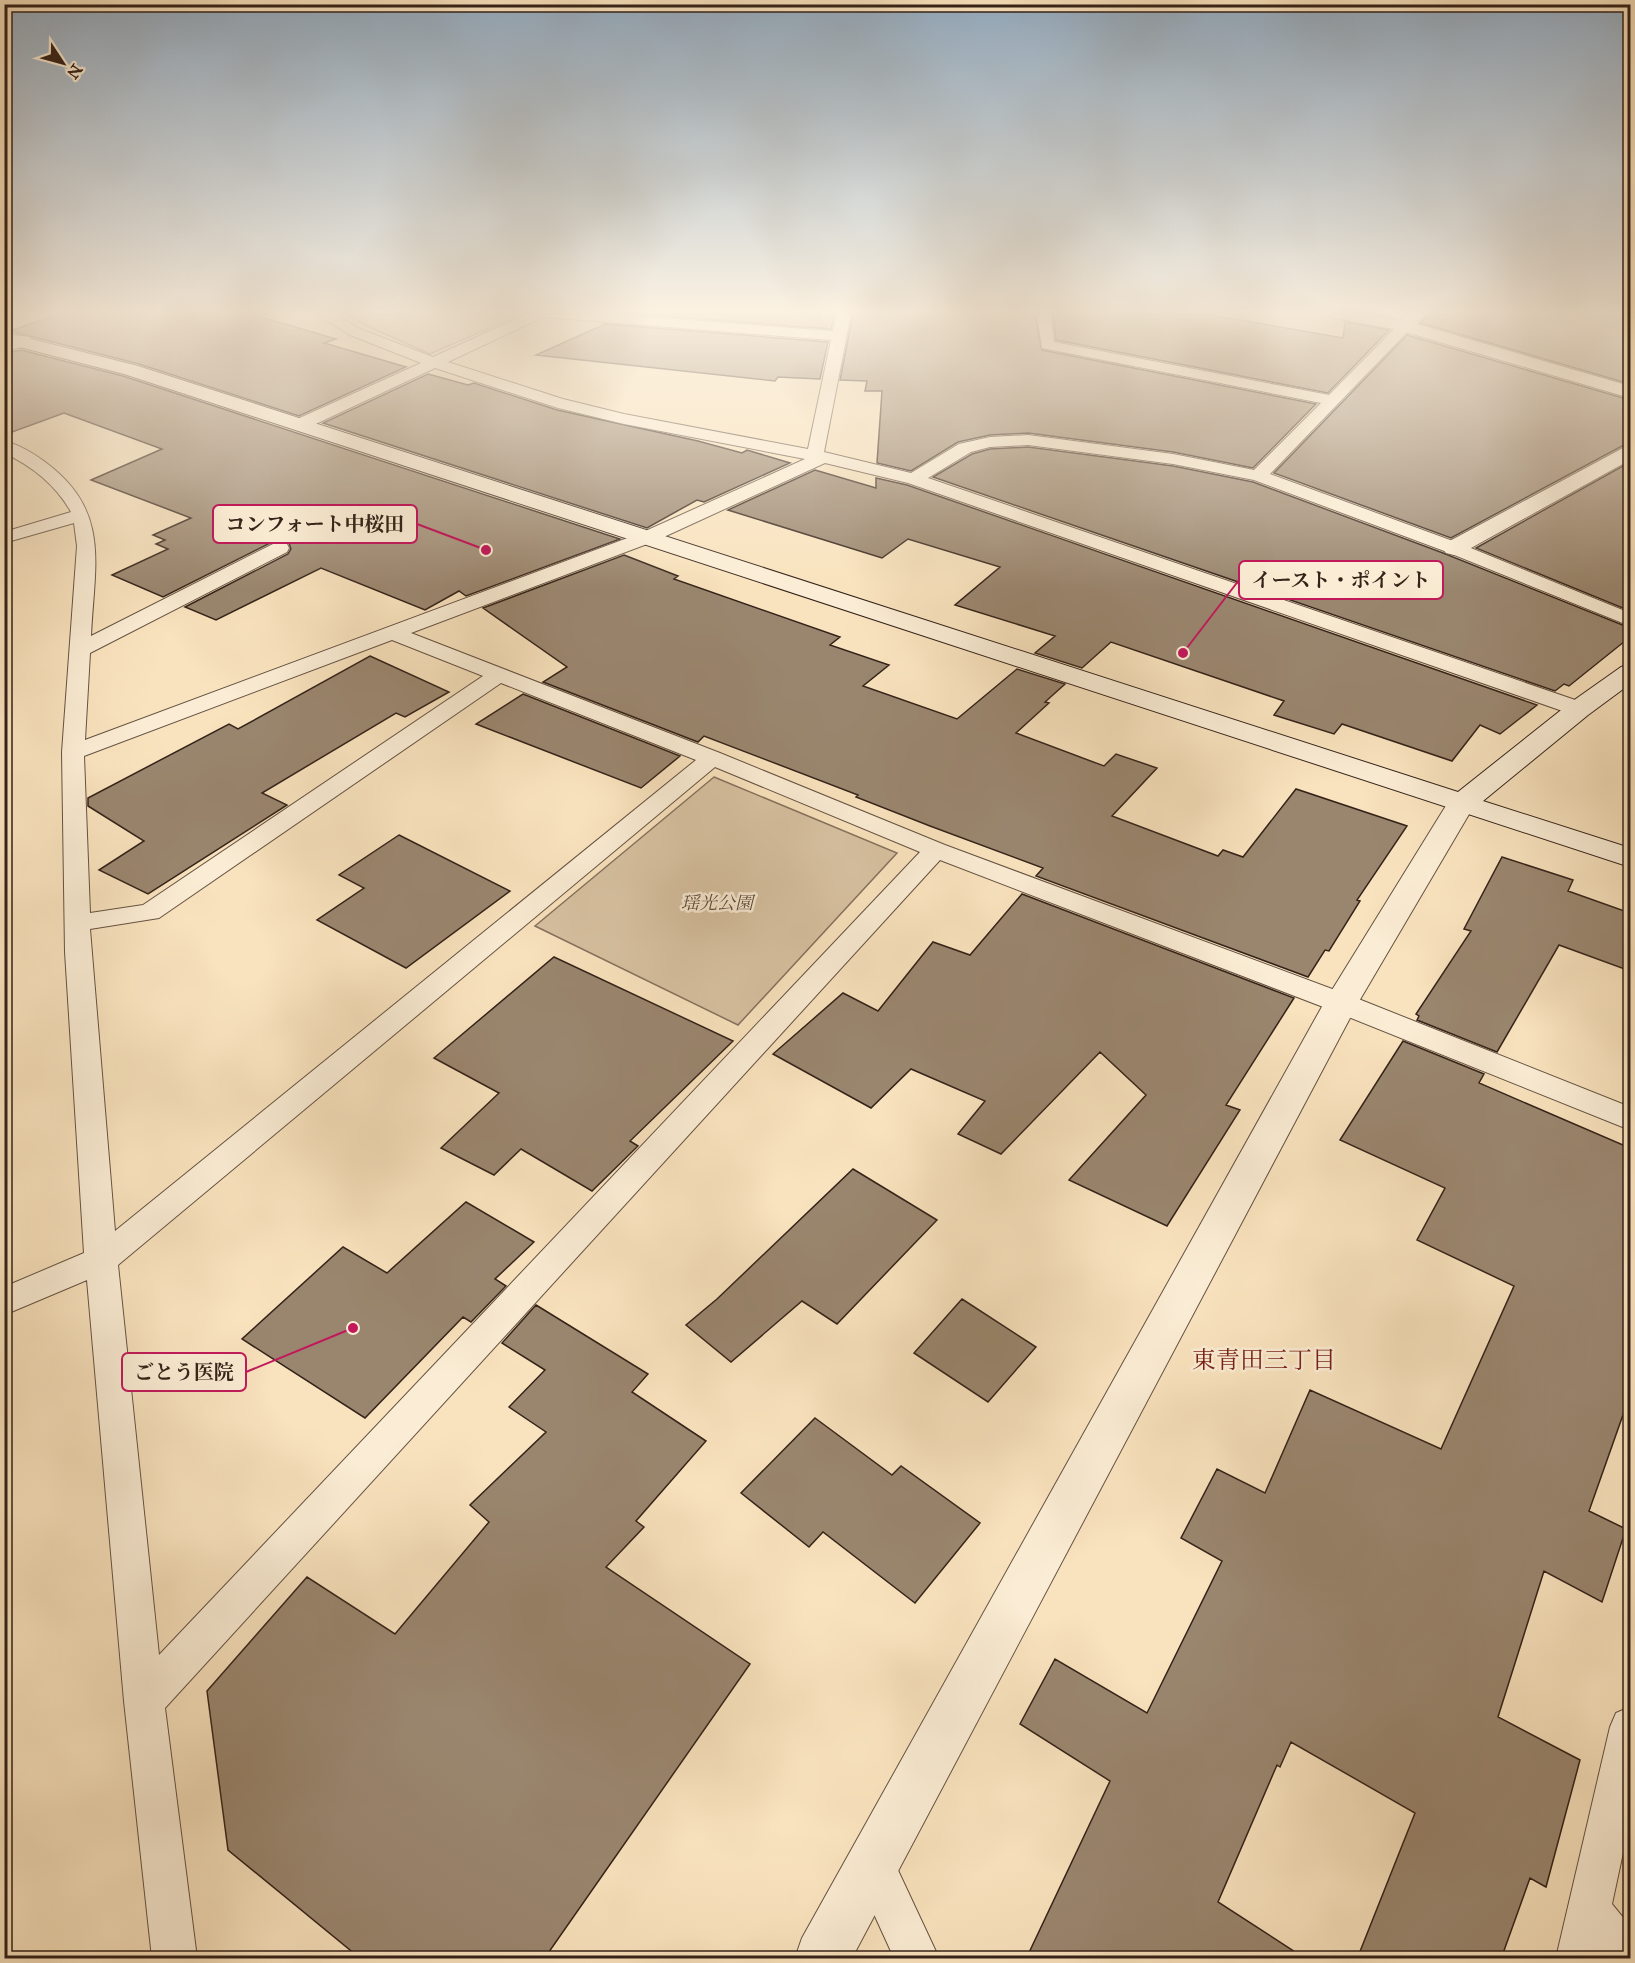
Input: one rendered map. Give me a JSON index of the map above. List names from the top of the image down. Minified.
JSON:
{"districts":["東青田三丁目"],"parks":["瑶光公園"],"places":["コンフォート中桜田","イースト・ポイント","ごとう医院"],"north":"bottom right"}
